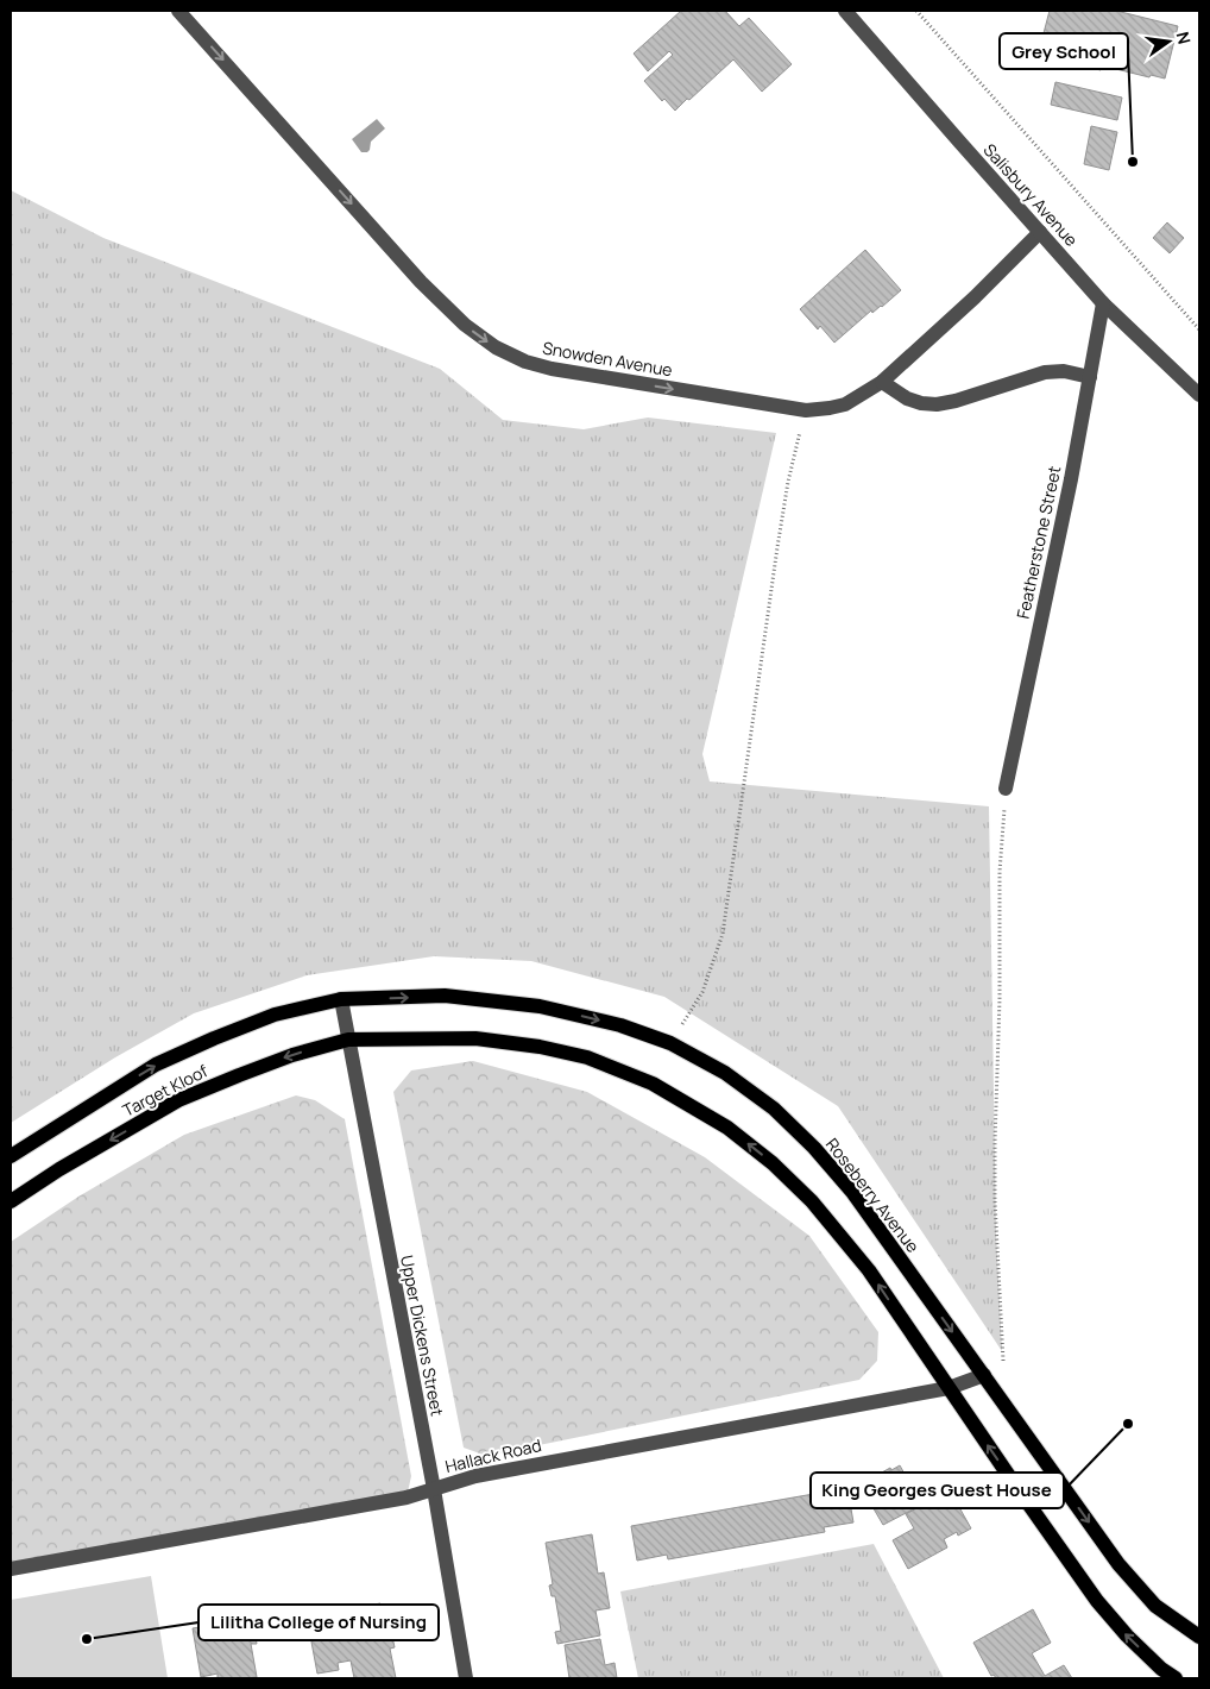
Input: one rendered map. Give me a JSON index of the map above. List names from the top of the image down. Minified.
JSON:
{"streets":{"main road":["Target Kloof","Roseberry Avenue"],"street":["Salisbury Avenue","Snowden Avenue","Featherstone Street","Upper Dickens Street","Hallack Road"]},"crossings":[["Salisbury Avenue","Snowden Avenue"],["Salisbury Avenue","Featherstone Street"],["Target Kloof","Roseberry Avenue"],["Target Kloof","Upper Dickens Street"],["Roseberry Avenue","Upper Dickens Street"],["Roseberry Avenue","Hallack Road"],["Upper Dickens Street","Hallack Road"]],"one_way":["Snowden Avenue"],"places":["Grey School","King Georges Guest House","Lilitha College of Nursing"],"north":"right"}
